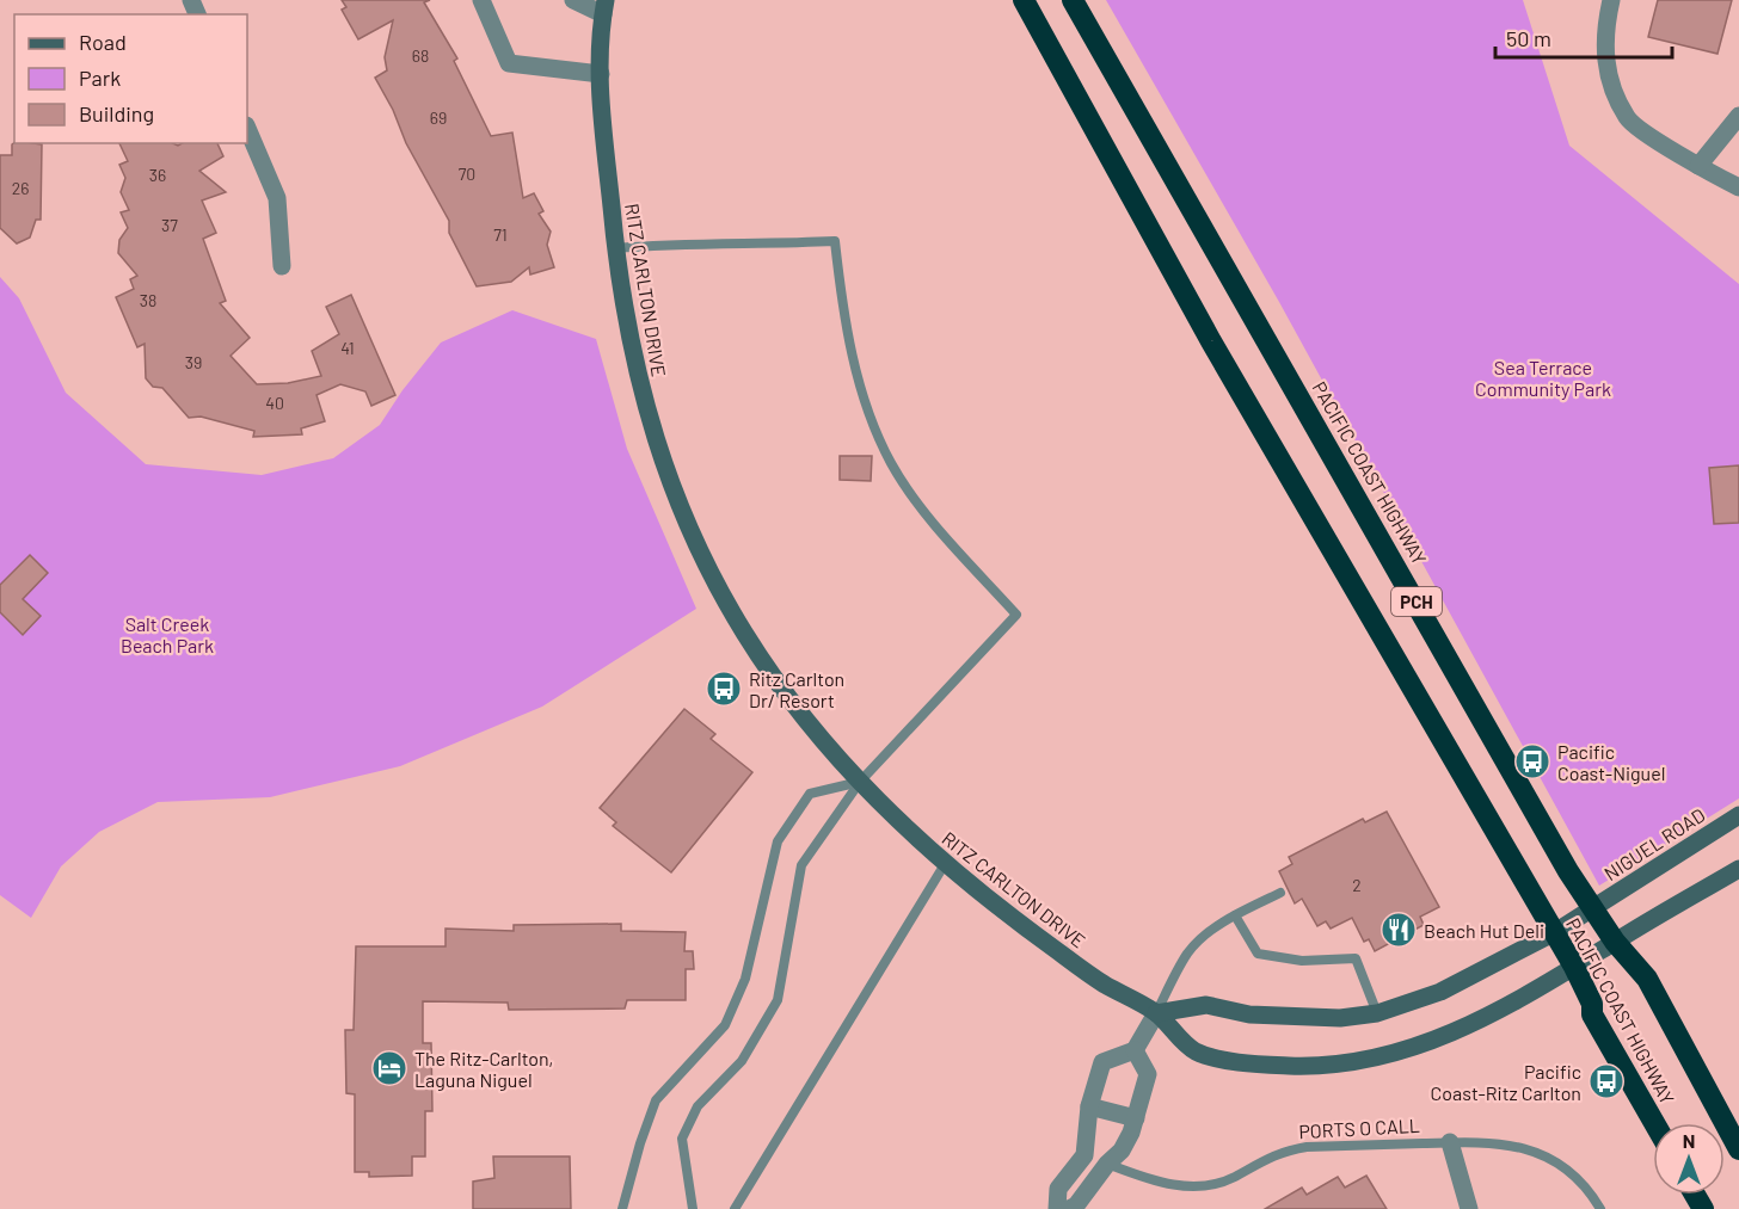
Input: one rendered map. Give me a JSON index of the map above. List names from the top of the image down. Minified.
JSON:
{"streets":{"highway":["PACIFIC COAST HIGHWAY","PCH"],"street":["RITZ CARLTON DRIVE","NIGUEL ROAD"],"lane":["PORTS O CALL"]},"crossings":[["RITZ CARLTON DRIVE","PACIFIC COAST HIGHWAY"],["PACIFIC COAST HIGHWAY","NIGUEL ROAD"]],"parks":["Sea Terrace Community Park","Salt Creek Beach Park"],"places":{"bus stop":["Ritz Carlton Dr/ Resort","Pacific Coast-Niguel","Pacific Coast-Ritz Carlton"],"restaurant":["Beach Hut Deli"],"hotel":["The Ritz-Carlton, Laguna Niguel"]},"house_numbers":["68","69","70","36","26","37","71","38","41","39","40","2"],"legend":["Road","Park","Building"],"scale_bar":"50 m","north":"top"}
